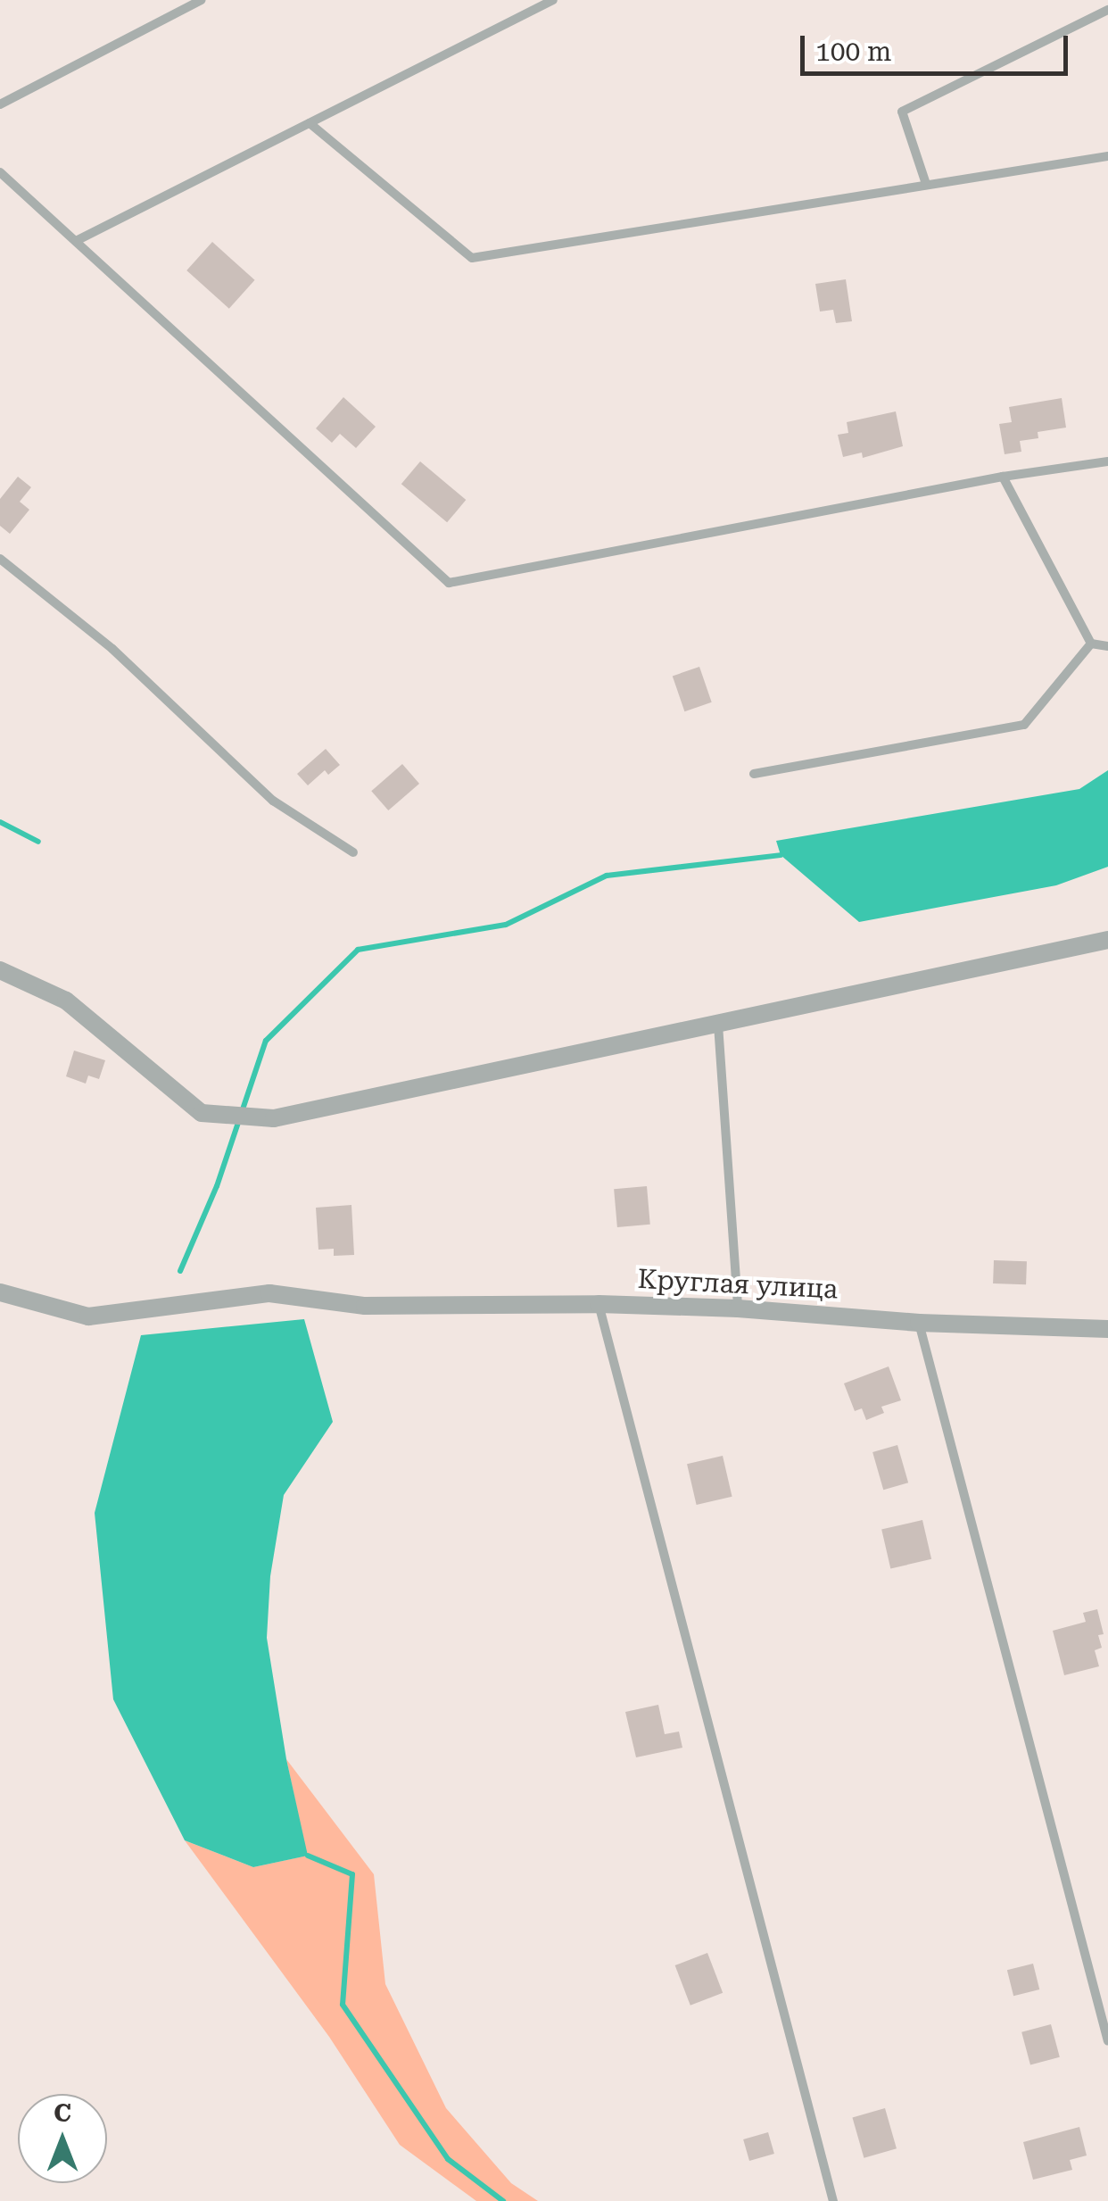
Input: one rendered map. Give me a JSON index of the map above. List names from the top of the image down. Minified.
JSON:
{"streets":{"street":["Круглая улица"]},"scale_bar":"100 m","north":"top"}
